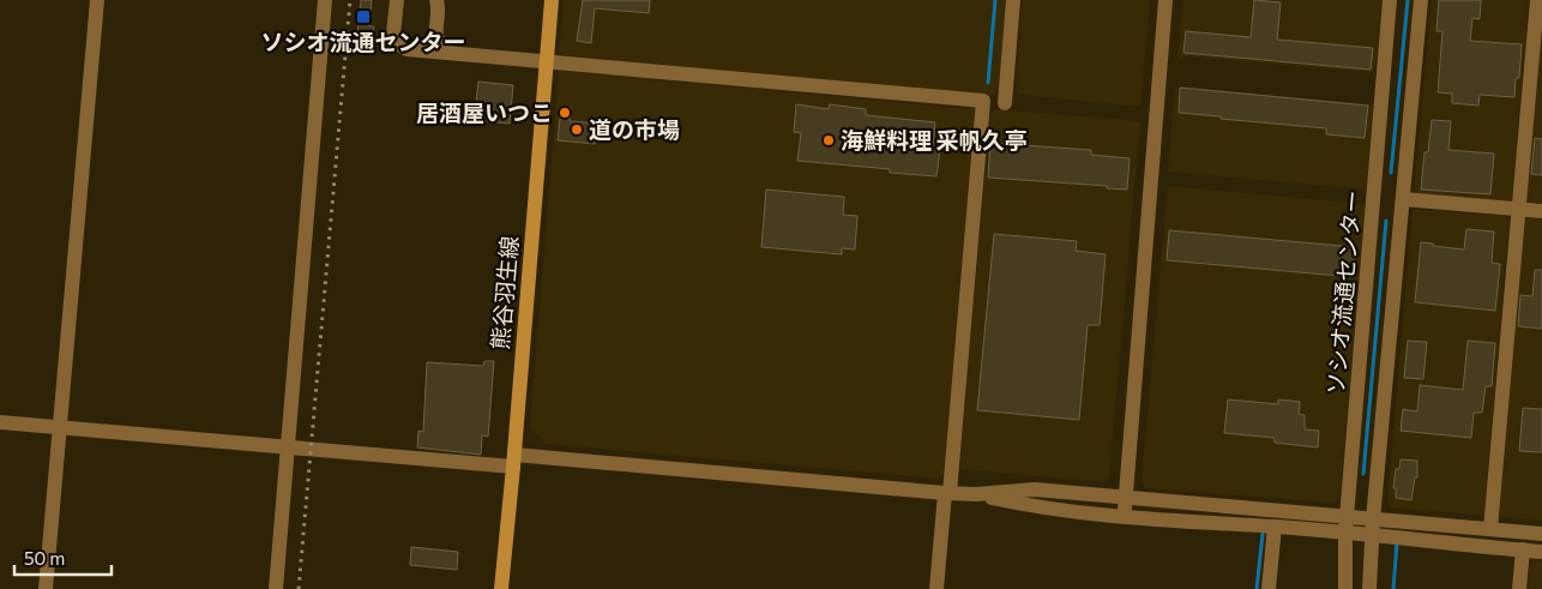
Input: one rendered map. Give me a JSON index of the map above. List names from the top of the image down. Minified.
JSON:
{"streets":{"main road":["熊谷羽生線"],"street":["ソシオ流通センター"]},"places":{"transit":["ソシオ流通センター"],"other":["居酒屋いつこ","道の市場","海鮮料理 采帆久亭"]},"scale_bar":"50 m"}
